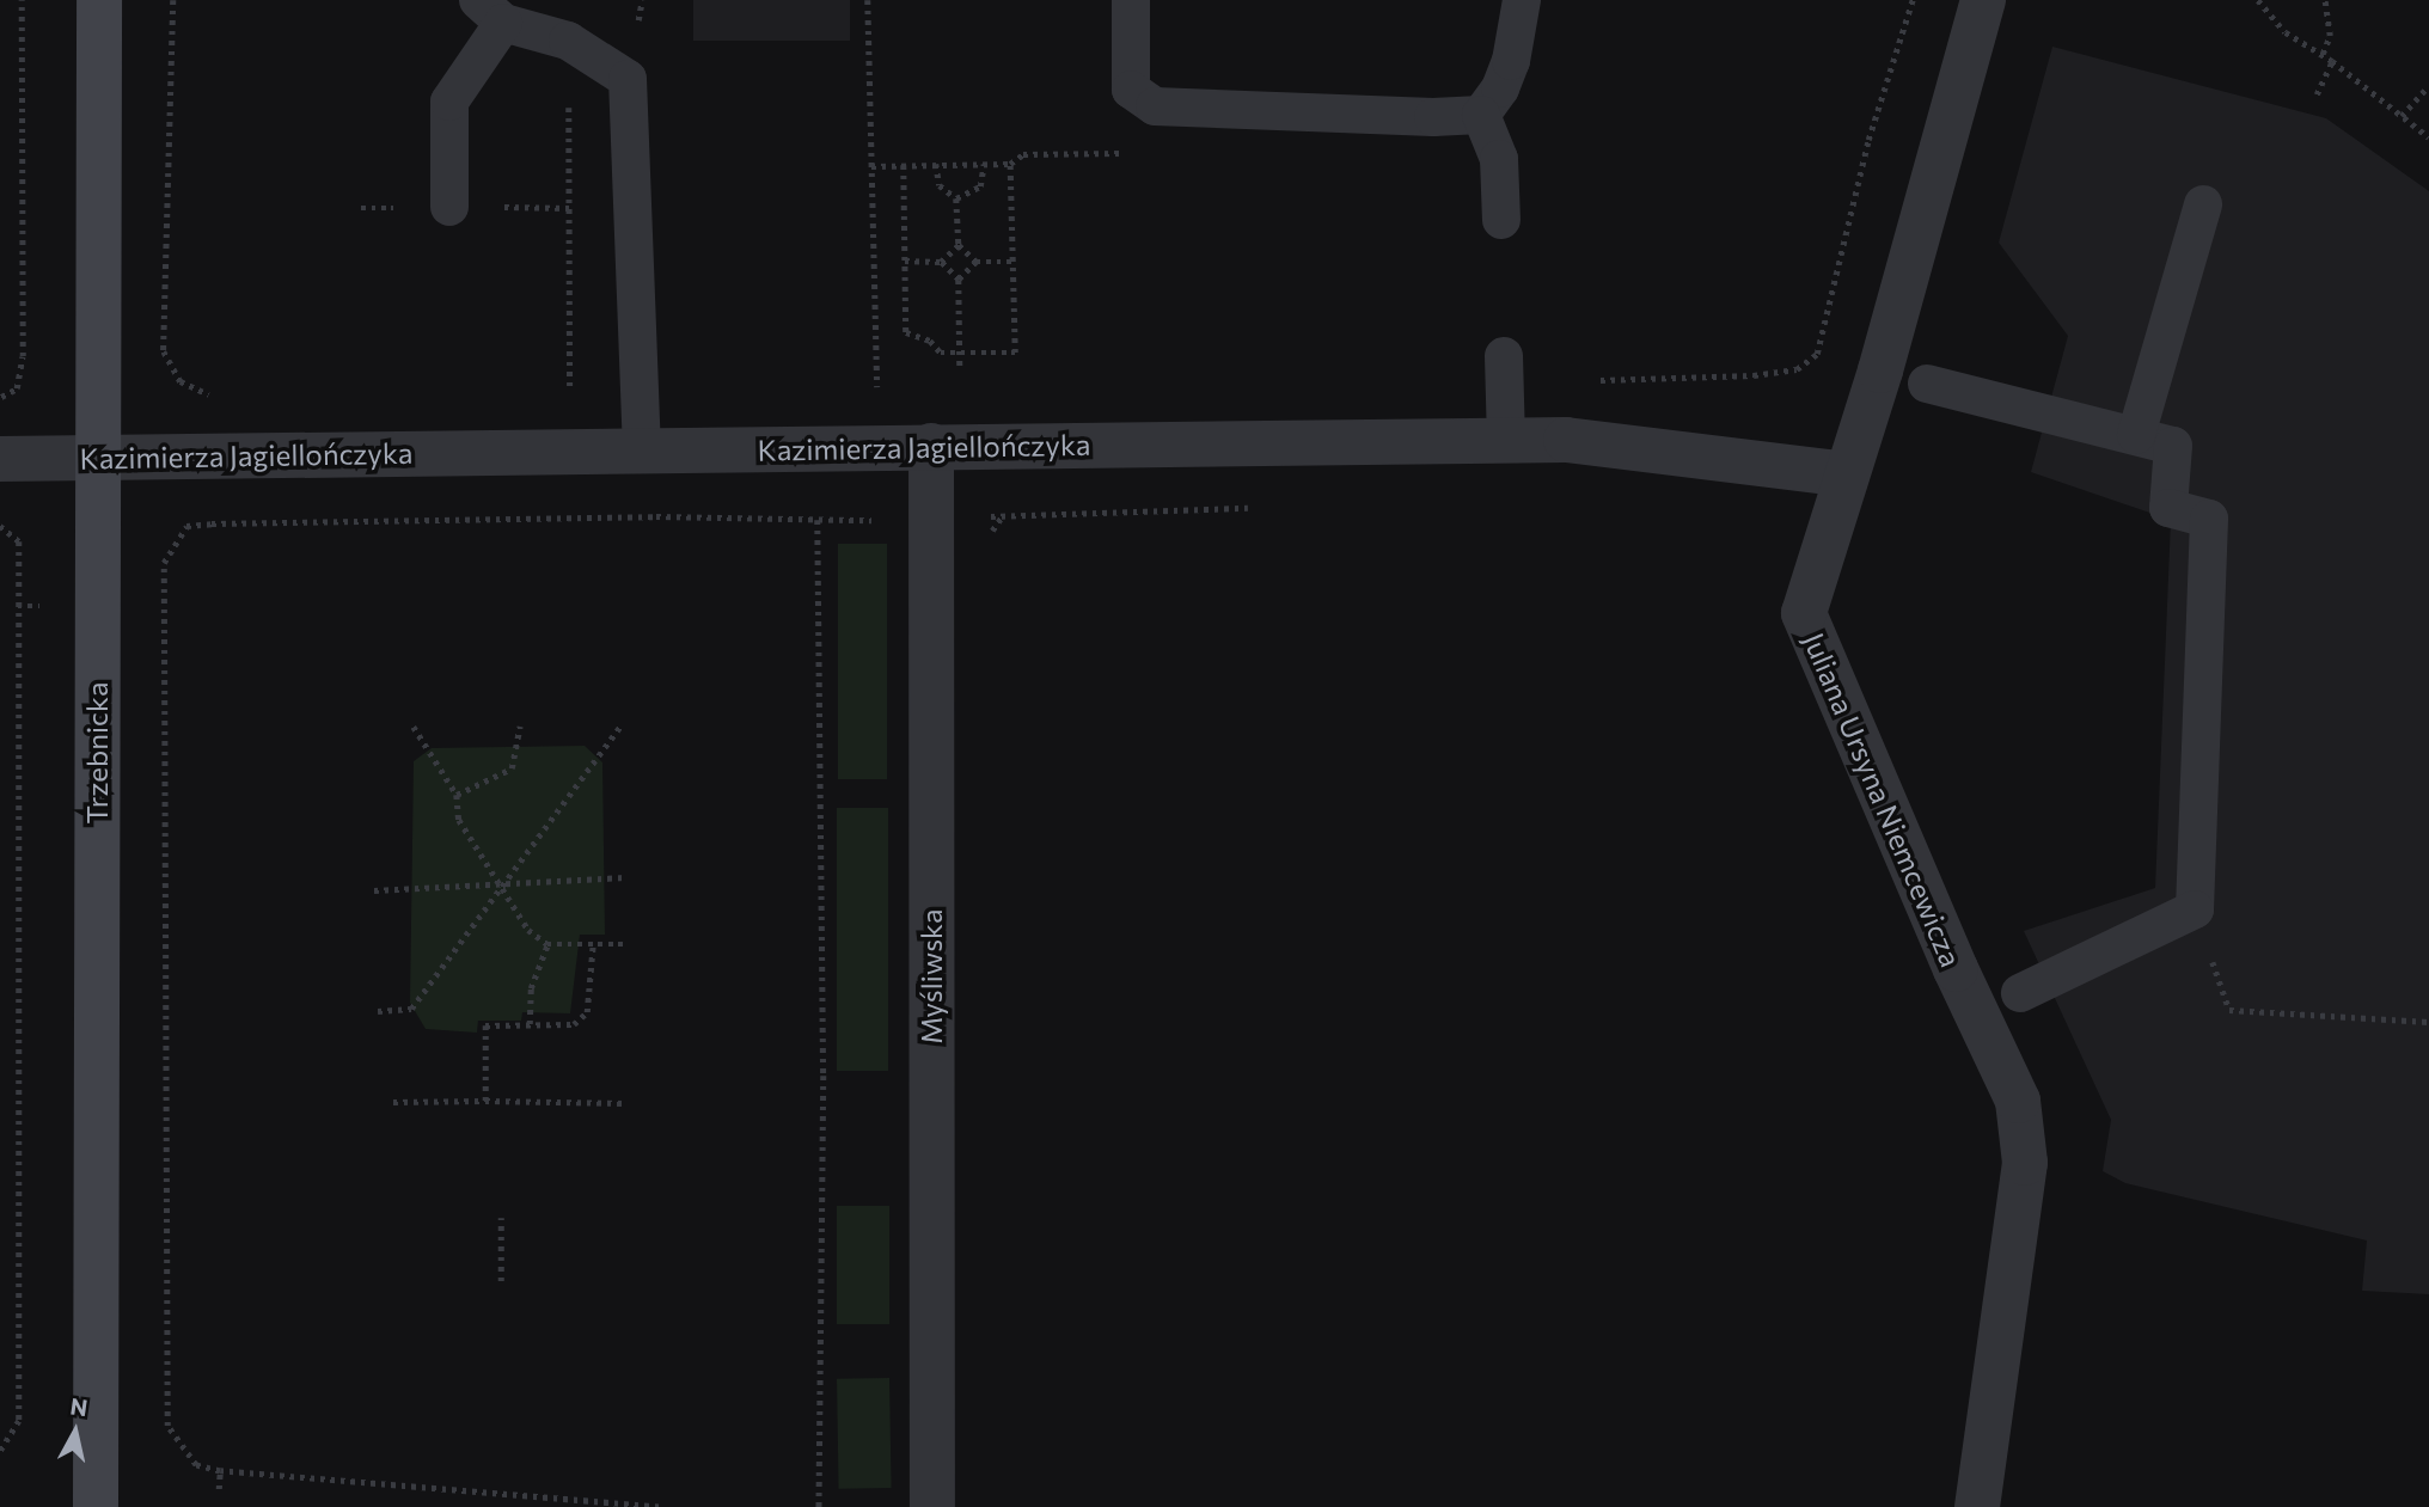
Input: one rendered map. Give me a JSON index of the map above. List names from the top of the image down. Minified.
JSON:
{"streets":{"street":["Kazimierza Jagiellończyka","Trzebnicka","Juliana Ursyna Niemcewicza","Myśliwska"]},"crossings":[["Kazimierza Jagiellończyka","Trzebnicka"],["Kazimierza Jagiellończyka","Juliana Ursyna Niemcewicza"],["Kazimierza Jagiellończyka","Myśliwska"]],"north":"top"}
